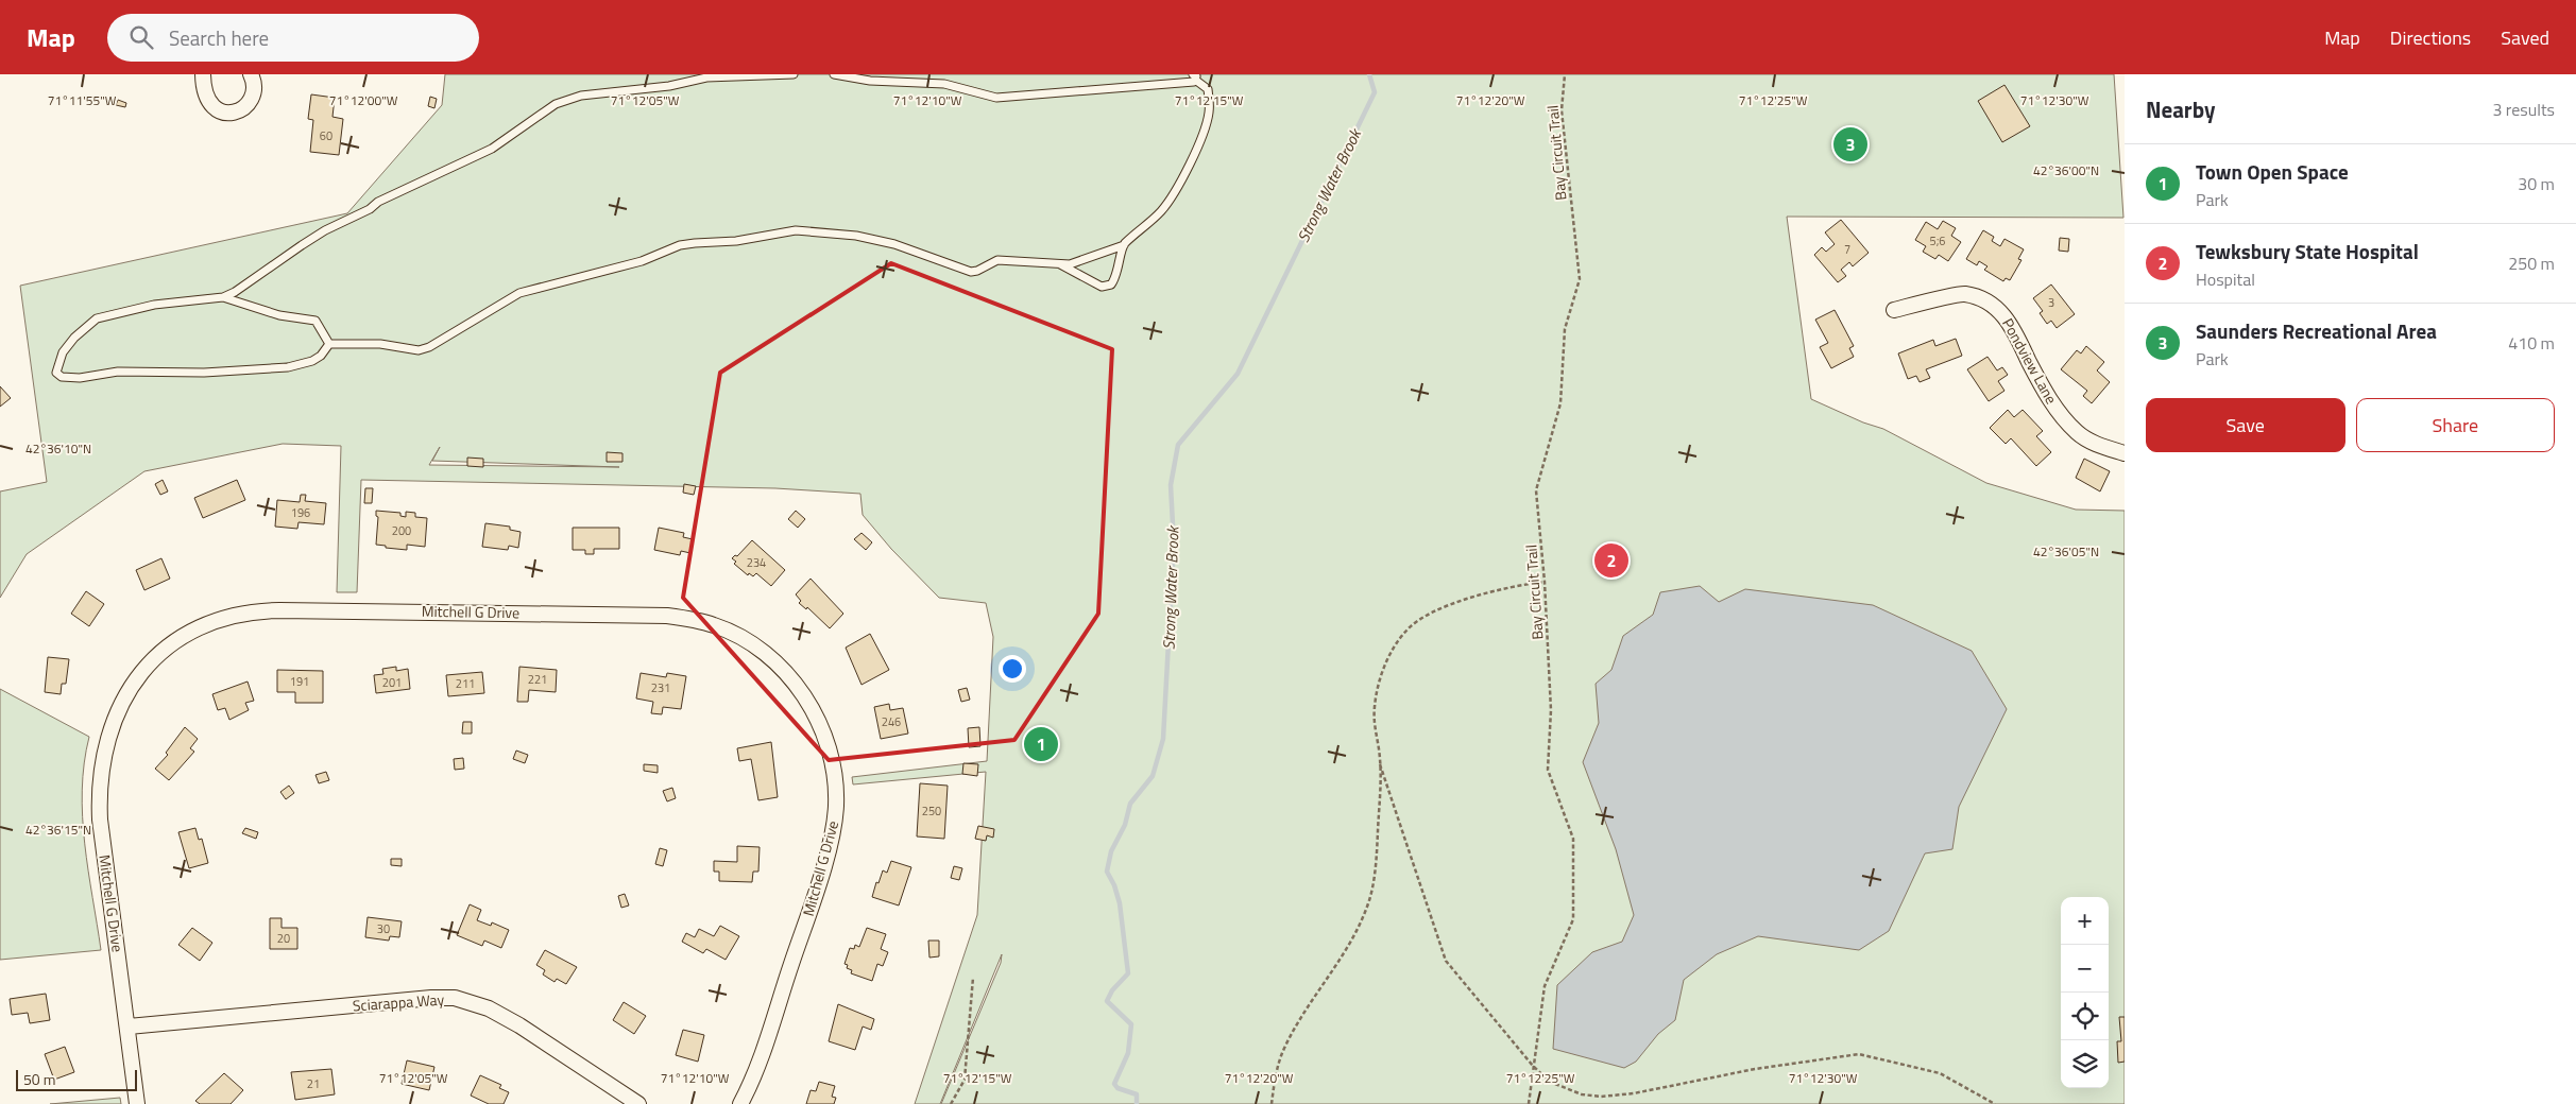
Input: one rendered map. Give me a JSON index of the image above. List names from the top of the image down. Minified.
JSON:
{"streets":{"street":["Pondview Lane","Mitchell G Drive","Sciarappa Way"],"path":["Bay Circuit Trail"]},"crossings":[["Mitchell G Drive","Sciarappa Way"]],"water":["Strong Water Brook"],"house_numbers":["60","5;6","7","3","196","200","234","221","191","201","211","231","246","250","30","20","21"],"scale_bar":"50 m","page":{"header":"Map","search":"Search here","nav":["Map","Directions","Saved"],"heading":["Nearby","3 results"],"pins":["3","2","1"],"list":[{"mark":"1","name":"Town Open Space","note":"Park","value":"30 m"},{"mark":"2","name":"Tewksbury State Hospital","note":"Hospital","value":"250 m"},{"mark":"3","name":"Saunders Recreational Area","note":"Park","value":"410 m"}],"buttons":["Save","Share"],"map_buttons":["+","−"],"scale":"50 m"},"coordinates":["71°12'00\"W","71°12'05\"W","71°12'10\"W","71°12'15\"W","71°12'20\"W","71°12'25\"W","71°12'30\"W","71°11'55\"W","42°36'00\"N","42°36'10\"N","42°36'05\"N","42°36'15\"N"]}
